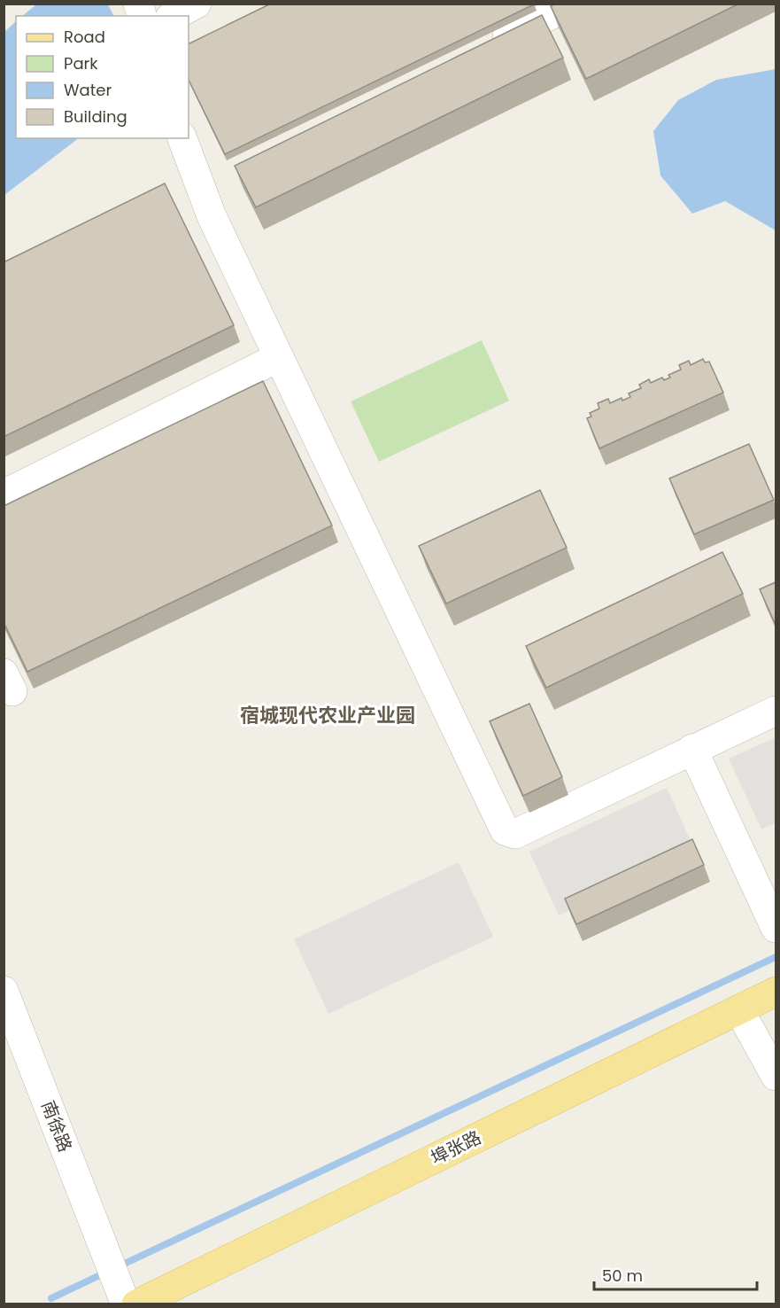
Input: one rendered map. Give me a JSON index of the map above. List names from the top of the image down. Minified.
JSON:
{"streets":{"main road":["埠张路"],"street":["南徐路"]},"districts":["宿城现代农业产业园"],"legend":["Road","Park","Water","Building"],"scale_bar":"50 m"}
